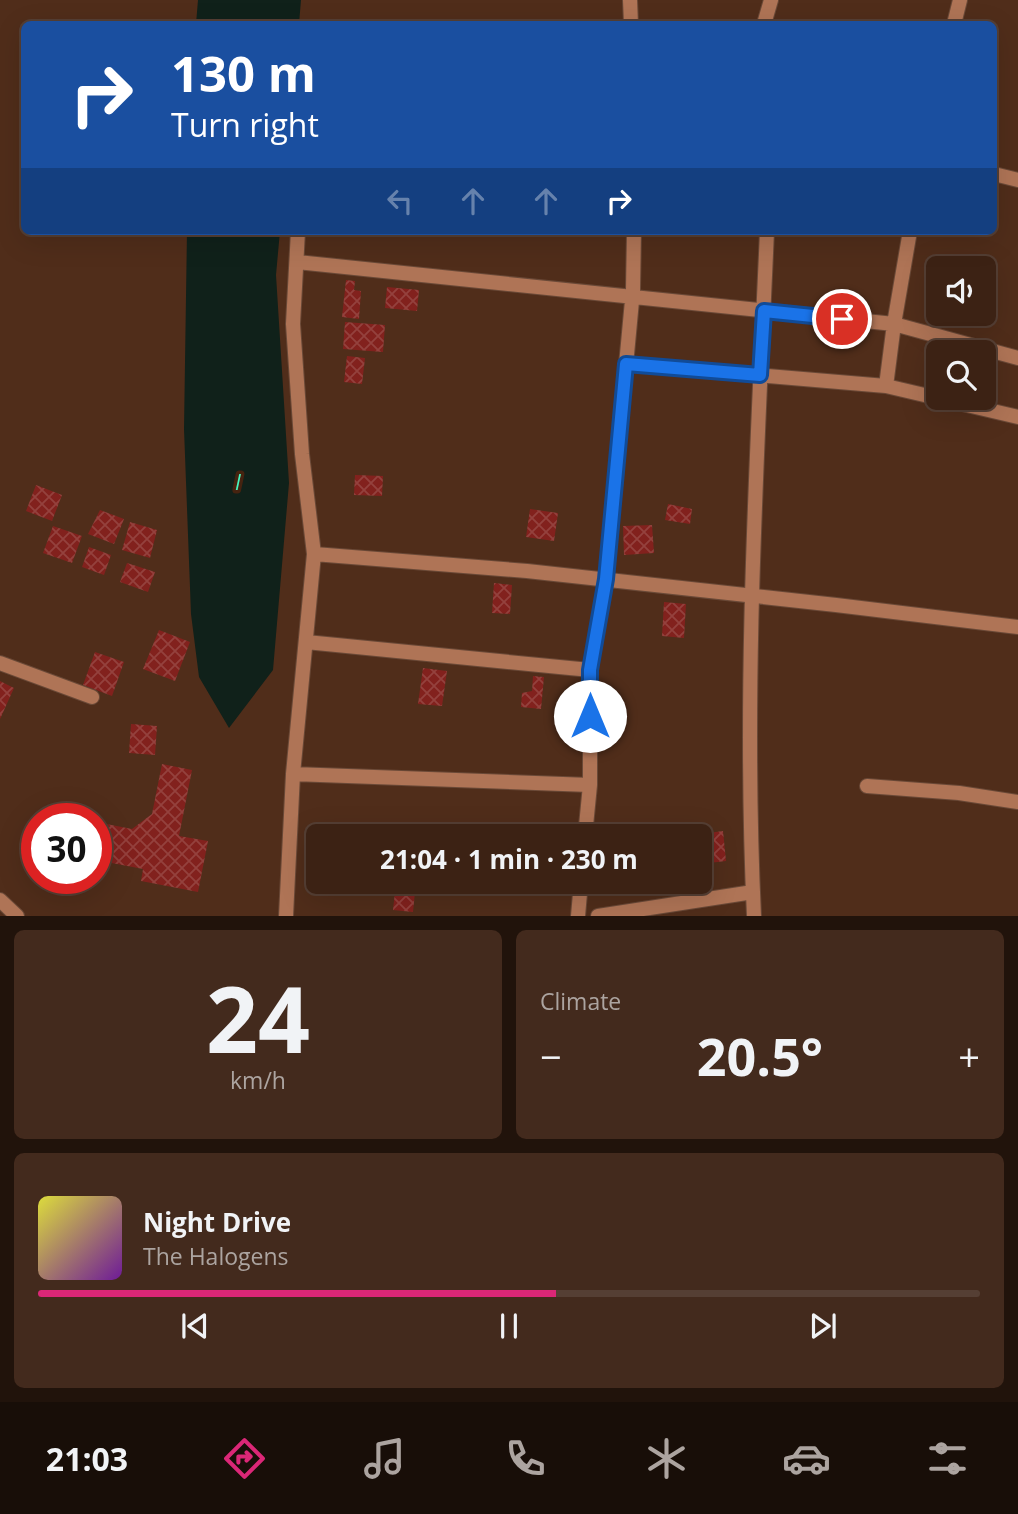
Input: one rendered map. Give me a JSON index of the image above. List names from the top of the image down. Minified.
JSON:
{"water":["l"],"page":{"turn":["130 m","Turn right"],"limit":"30","trip":"21:04 · 1 min · 230 m","tile":[["24","km/h"],"Climate"],"heat":["−","20.5°","+"],"song":["Night Drive","The Halogens"],"tabs":"21:03"}}
